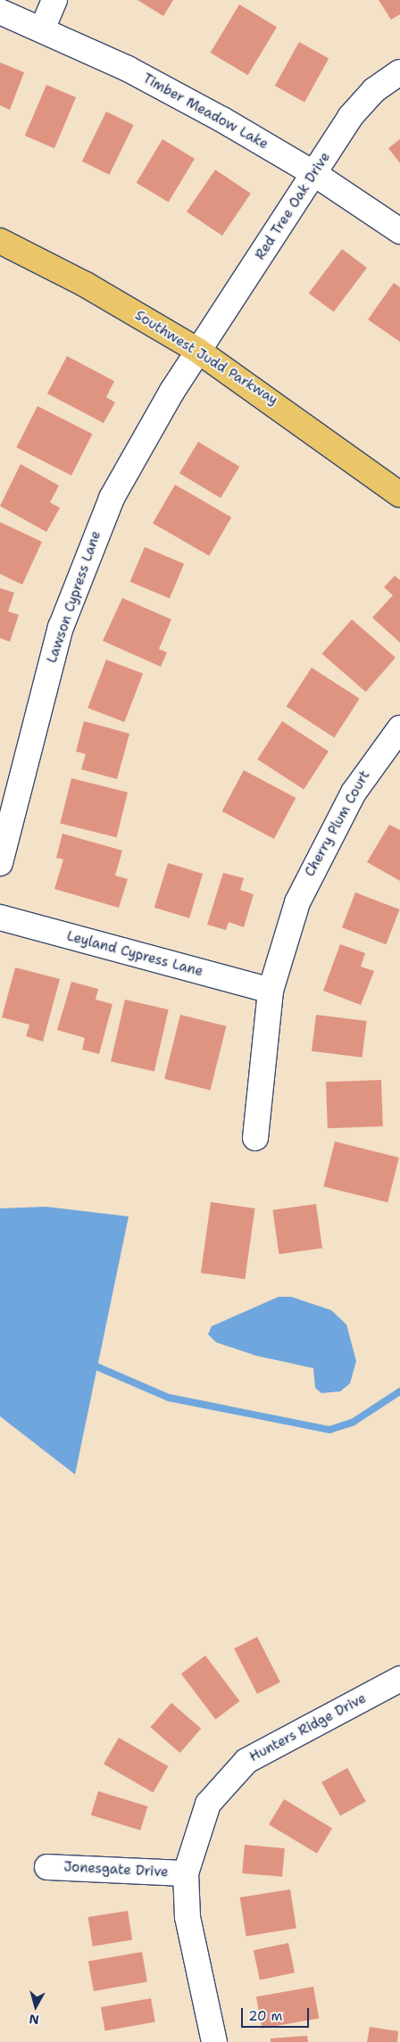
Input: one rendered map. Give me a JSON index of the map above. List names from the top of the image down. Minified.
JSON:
{"streets":{"highway":["Southwest Judd Parkway"],"street":["Timber Meadow Lake","Red Tree Oak Drive","Lawson Cypress Lane","Cherry Plum Court","Leyland Cypress Lane","Hunters Ridge Drive","Jonesgate Drive"]},"crossings":[["Timber Meadow Lake","Red Tree Oak Drive"],["Red Tree Oak Drive","Southwest Judd Parkway"],["Red Tree Oak Drive","Lawson Cypress Lane"],["Southwest Judd Parkway","Lawson Cypress Lane"],["Cherry Plum Court","Leyland Cypress Lane"],["Hunters Ridge Drive","Jonesgate Drive"]],"scale_bar":"20 m","north":"bottom"}
